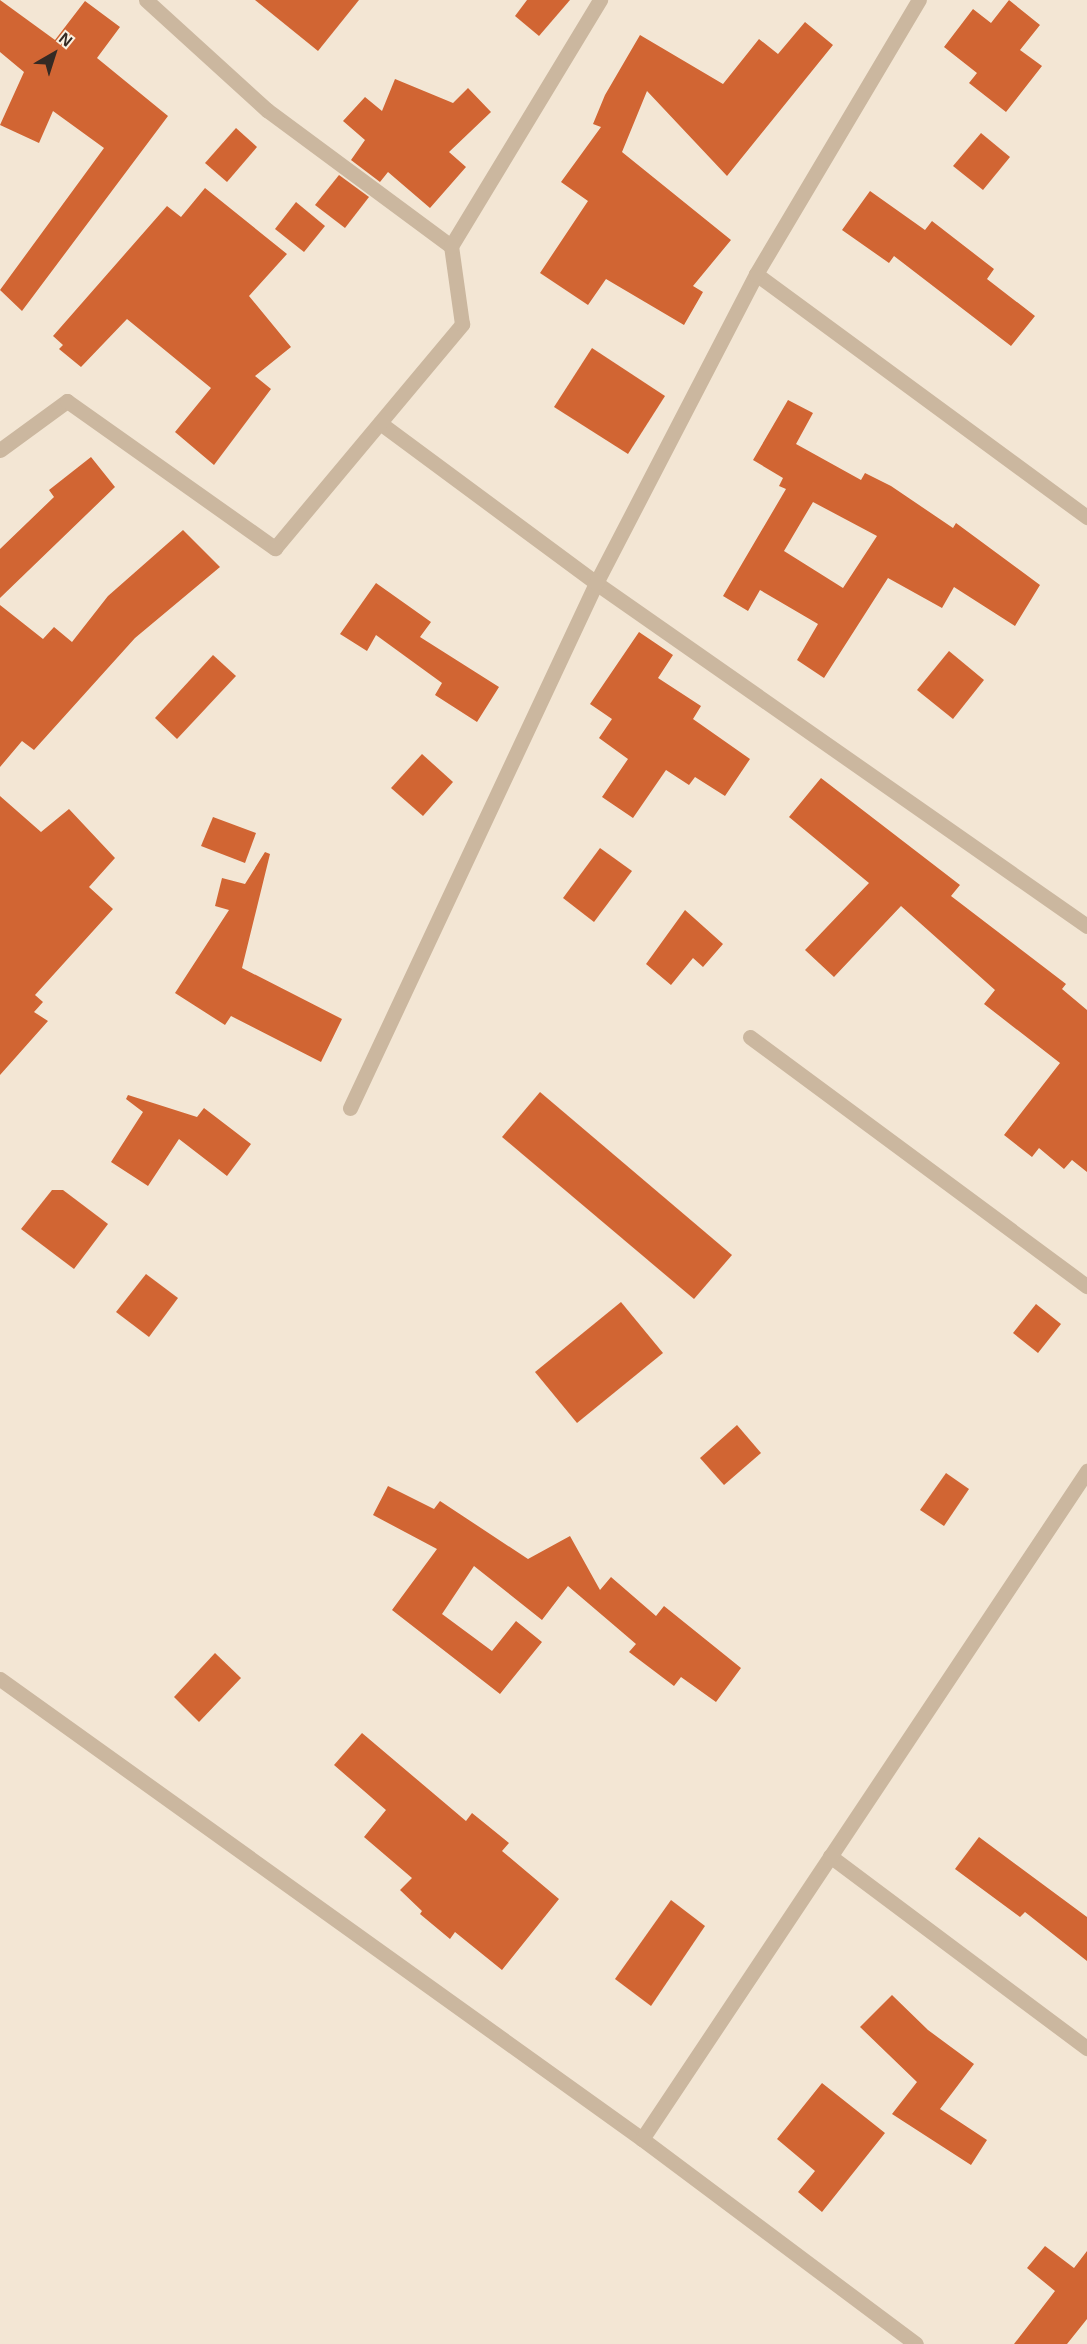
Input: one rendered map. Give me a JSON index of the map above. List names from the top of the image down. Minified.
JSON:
{"north":"top right"}
